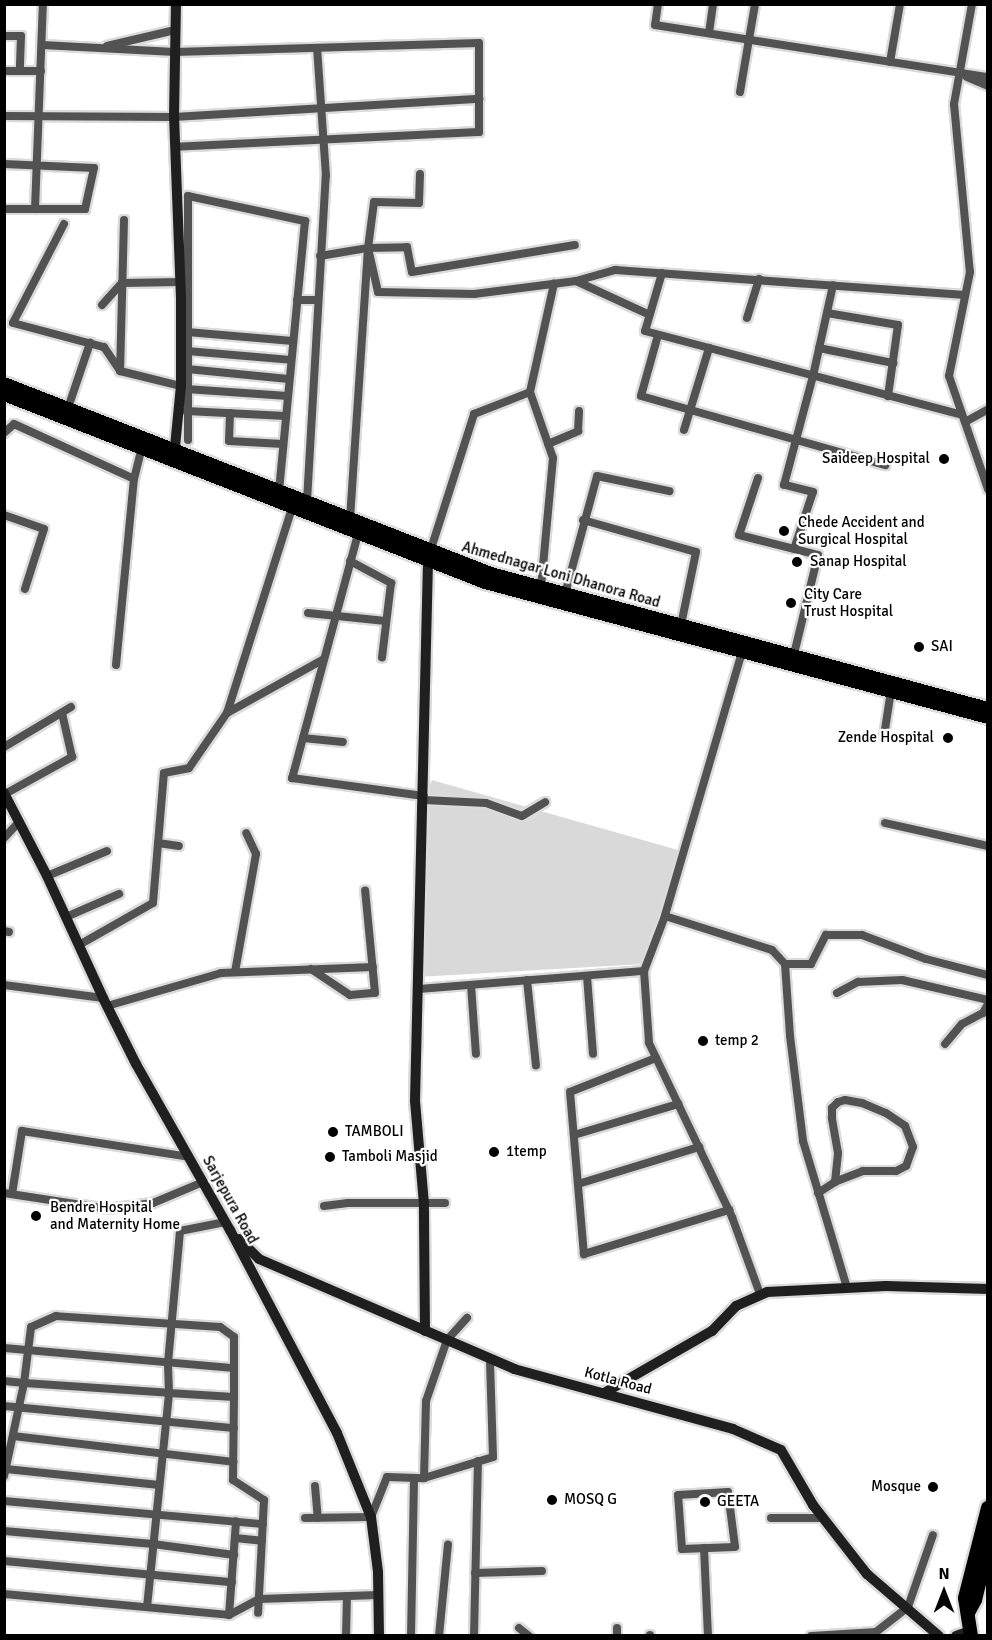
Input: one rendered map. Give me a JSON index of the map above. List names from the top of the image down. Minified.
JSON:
{"streets":{"main road":["Ahmednagar Loni Dhanora Road"],"street":["Sarjepura Road","Kotla Road"]},"crossings":[["Sarjepura Road","Kotla Road"]],"places":["Saideep Hospital","Chede Accident and Surgical Hospital","Sanap Hospital","City Care Trust Hospital","SAI","Zende Hospital","temp 2","TAMBOLI","1temp","Tamboli Masjid","Bendre Hospital and Maternity Home","Mosque","MOSQ G","GEETA"],"north":"top"}
